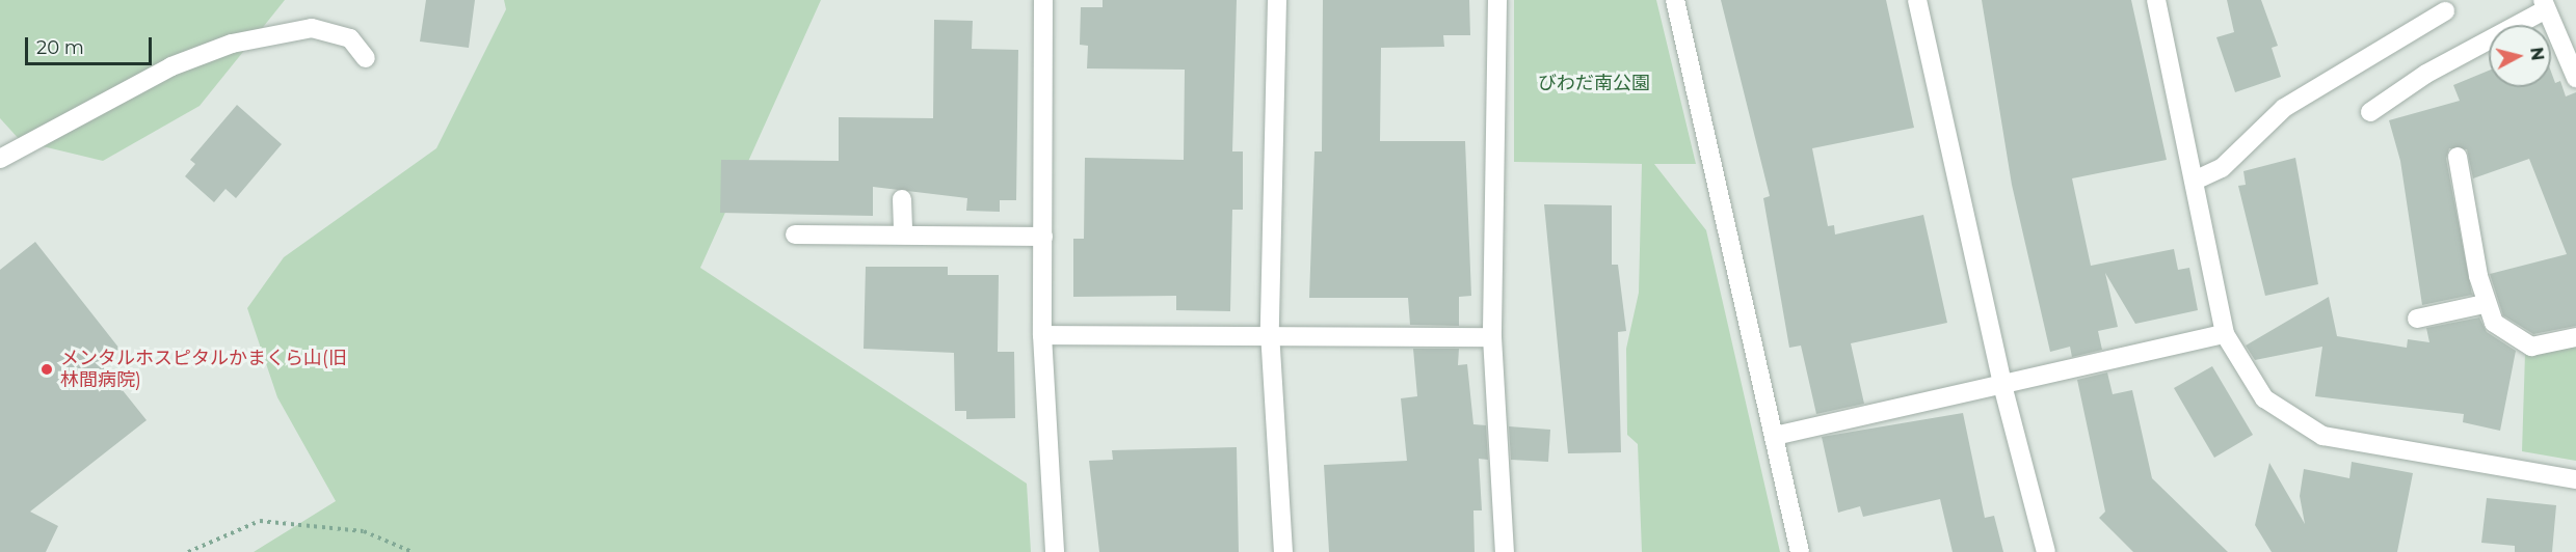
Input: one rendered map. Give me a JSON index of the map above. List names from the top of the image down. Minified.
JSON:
{"parks":["びわだ南公園"],"places":["メンタルホスピタルかまくら山(旧 林間病院)"],"scale_bar":"20 m","north":"right"}
